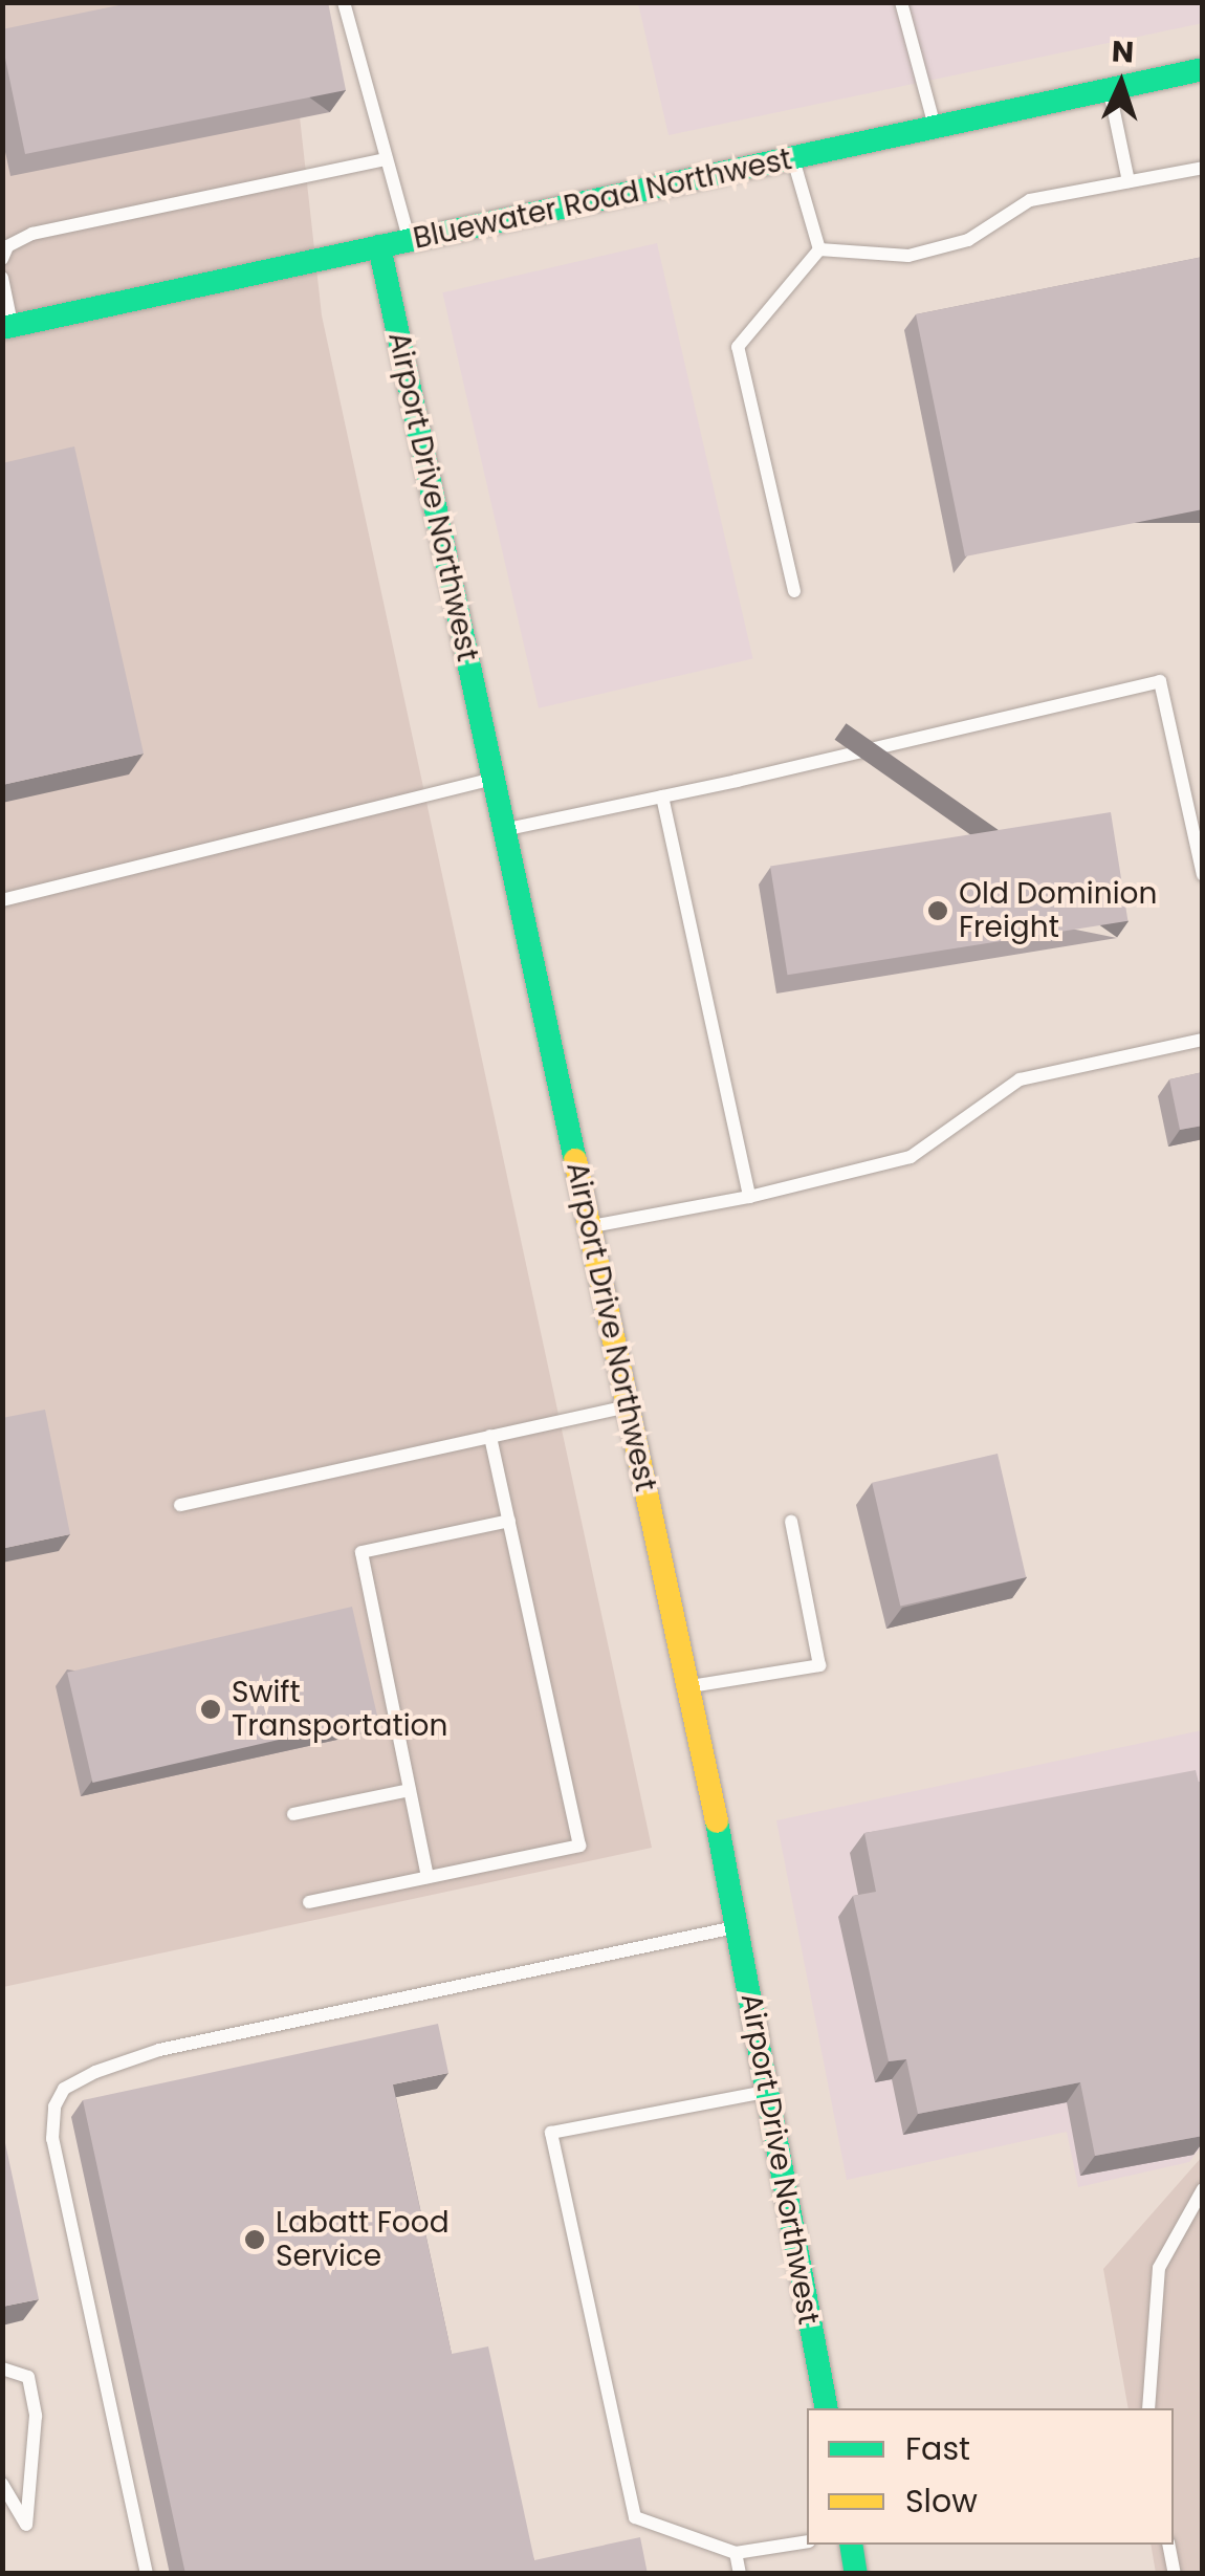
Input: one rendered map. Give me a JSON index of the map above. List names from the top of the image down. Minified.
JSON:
{"streets":{"street":["Bluewater Road Northwest","Airport Drive Northwest"]},"crossings":[["Bluewater Road Northwest","Airport Drive Northwest"]],"places":["Old Dominion Freight","Swift Transportation","Labatt Food Service"],"legend":["Fast","Slow"],"north":"top"}
